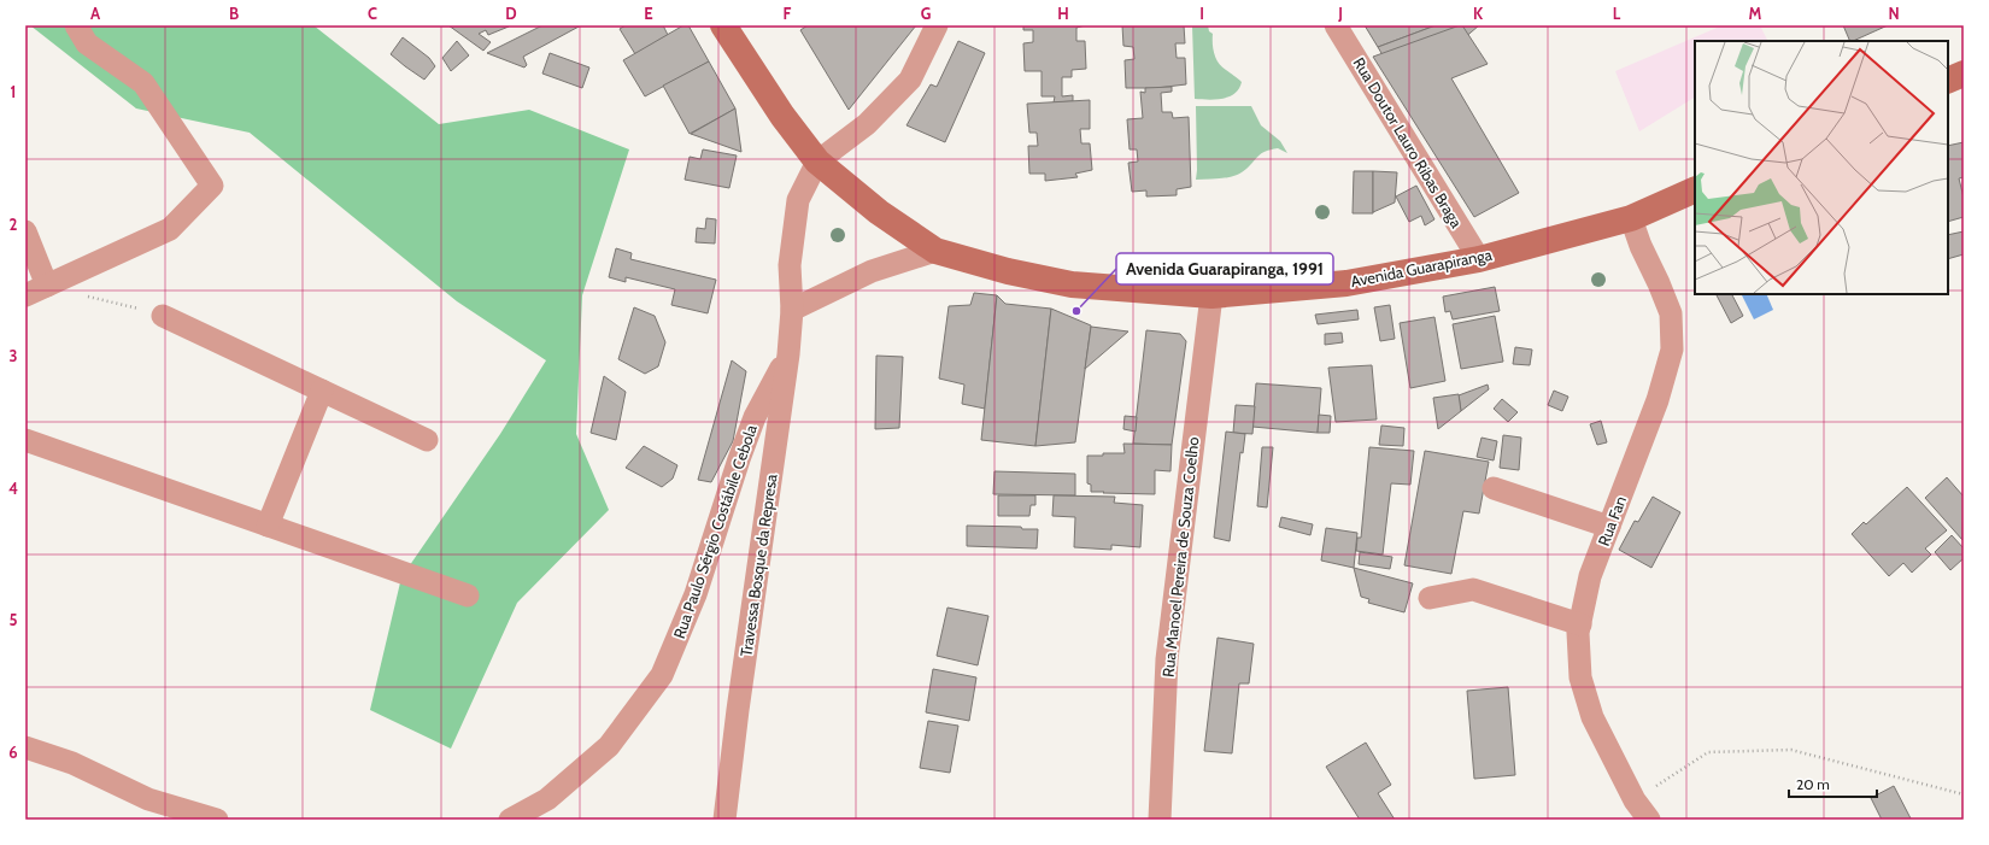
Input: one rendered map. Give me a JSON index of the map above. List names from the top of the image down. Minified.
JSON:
{"streets":{"main road":["Avenida Guarapiranga"],"street":["Rua Doutor Lauro Ribas Braga","Rua Fan","Rua Paulo Sérgio Costábile Cebola","Rua Manoel Pereira de Souza Coelho","Travessa Bosque da Represa"]},"crossings":[["Rua Doutor Lauro Ribas Braga","Avenida Guarapiranga"],["Avenida Guarapiranga","Rua Fan"],["Avenida Guarapiranga","Rua Manoel Pereira de Souza Coelho"],["Avenida Guarapiranga","Travessa Bosque da Represa"],["Rua Paulo Sérgio Costábile Cebola","Travessa Bosque da Represa"]],"places":["Avenida Guarapiranga, 1991"],"scale_bar":"20 m","grid":{"columns":["A","B","C","D","E","F","G","H","I","J","K","L","M","N"],"rows":["1","2","3","4","5","6"]}}
